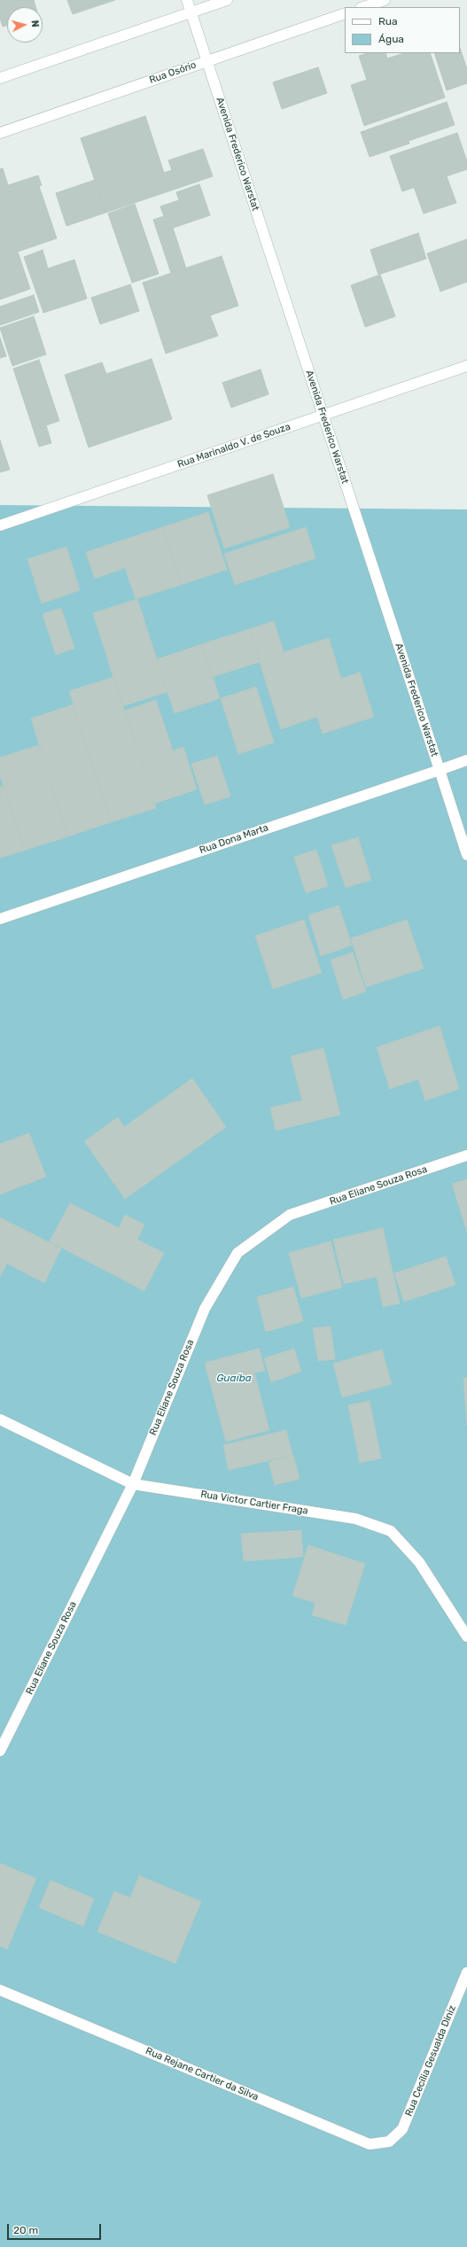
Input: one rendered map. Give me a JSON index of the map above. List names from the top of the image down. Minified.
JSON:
{"streets":{"street":["Rua Osório","Avenida Frederico Warstat","Rua Marinaldo V. de Souza","Rua Dona Marta","Rua Eliane Souza Rosa","Rua Victor Cartier Fraga","Rua Cecília Gesualda Diniz","Rua Rejane Cartier da Silva"]},"crossings":[["Rua Osório","Avenida Frederico Warstat"],["Avenida Frederico Warstat","Rua Marinaldo V. de Souza"],["Avenida Frederico Warstat","Rua Dona Marta"],["Rua Eliane Souza Rosa","Rua Victor Cartier Fraga"],["Rua Cecília Gesualda Diniz","Rua Rejane Cartier da Silva"]],"water":["Guaíba"],"legend":["Rua","Água"],"scale_bar":"20 m","north":"right"}
